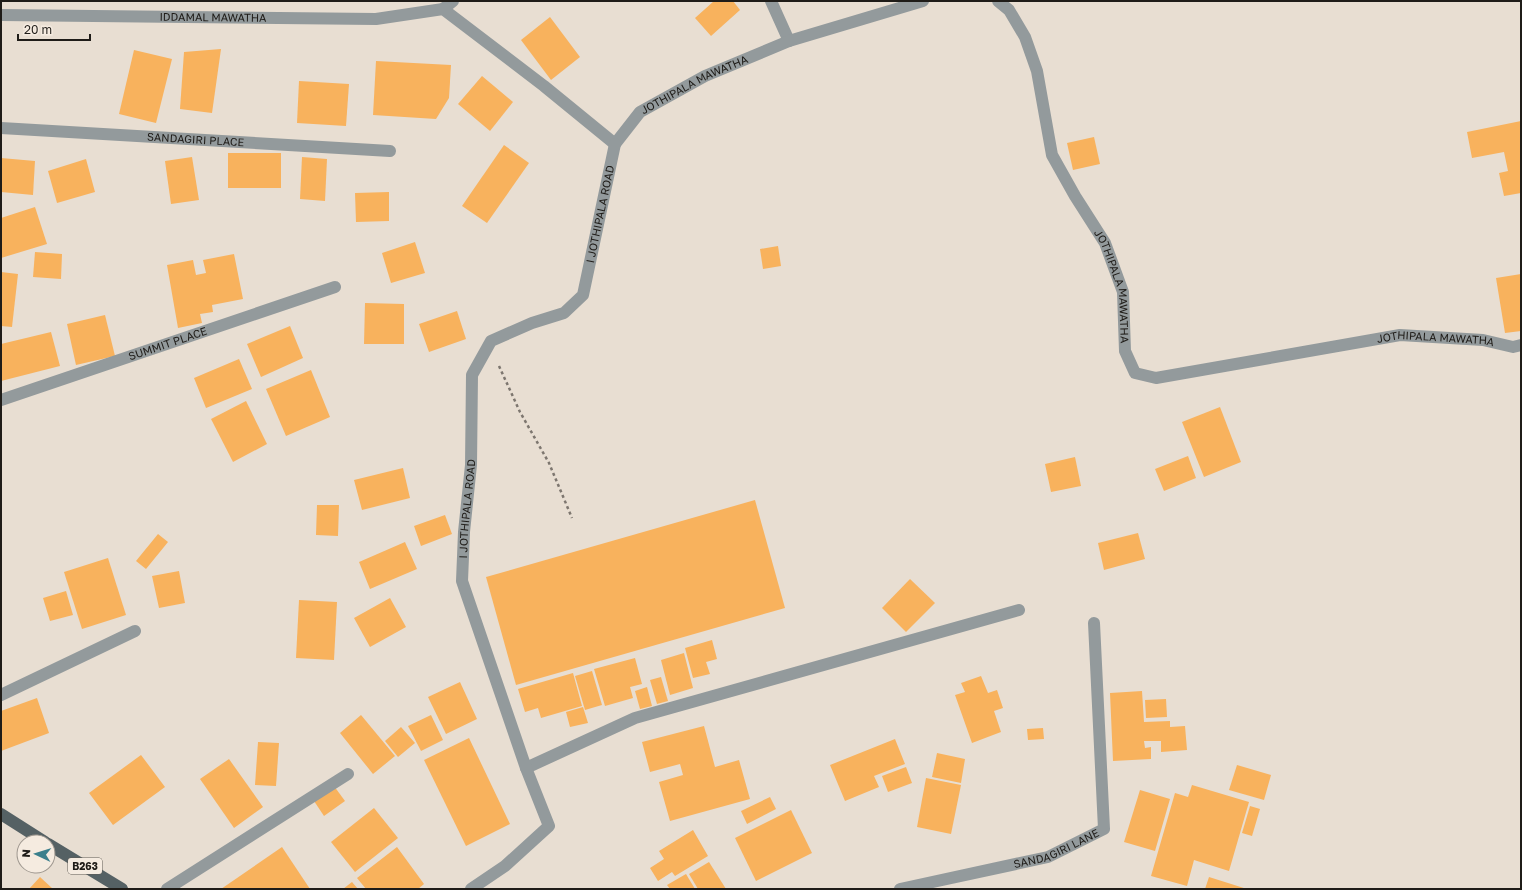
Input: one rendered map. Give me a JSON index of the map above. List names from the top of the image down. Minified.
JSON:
{"streets":{"main road":["B263"],"street":["IDDAMAL MAWATHA","JOTHIPALA MAWATHA","SANDAGIRI PLACE","I JOTHIPALA ROAD","SUMMIT PLACE","SANDAGIRI LANE"]},"crossings":[["JOTHIPALA MAWATHA","I JOTHIPALA ROAD"]],"scale_bar":"20 m","north":"left"}
